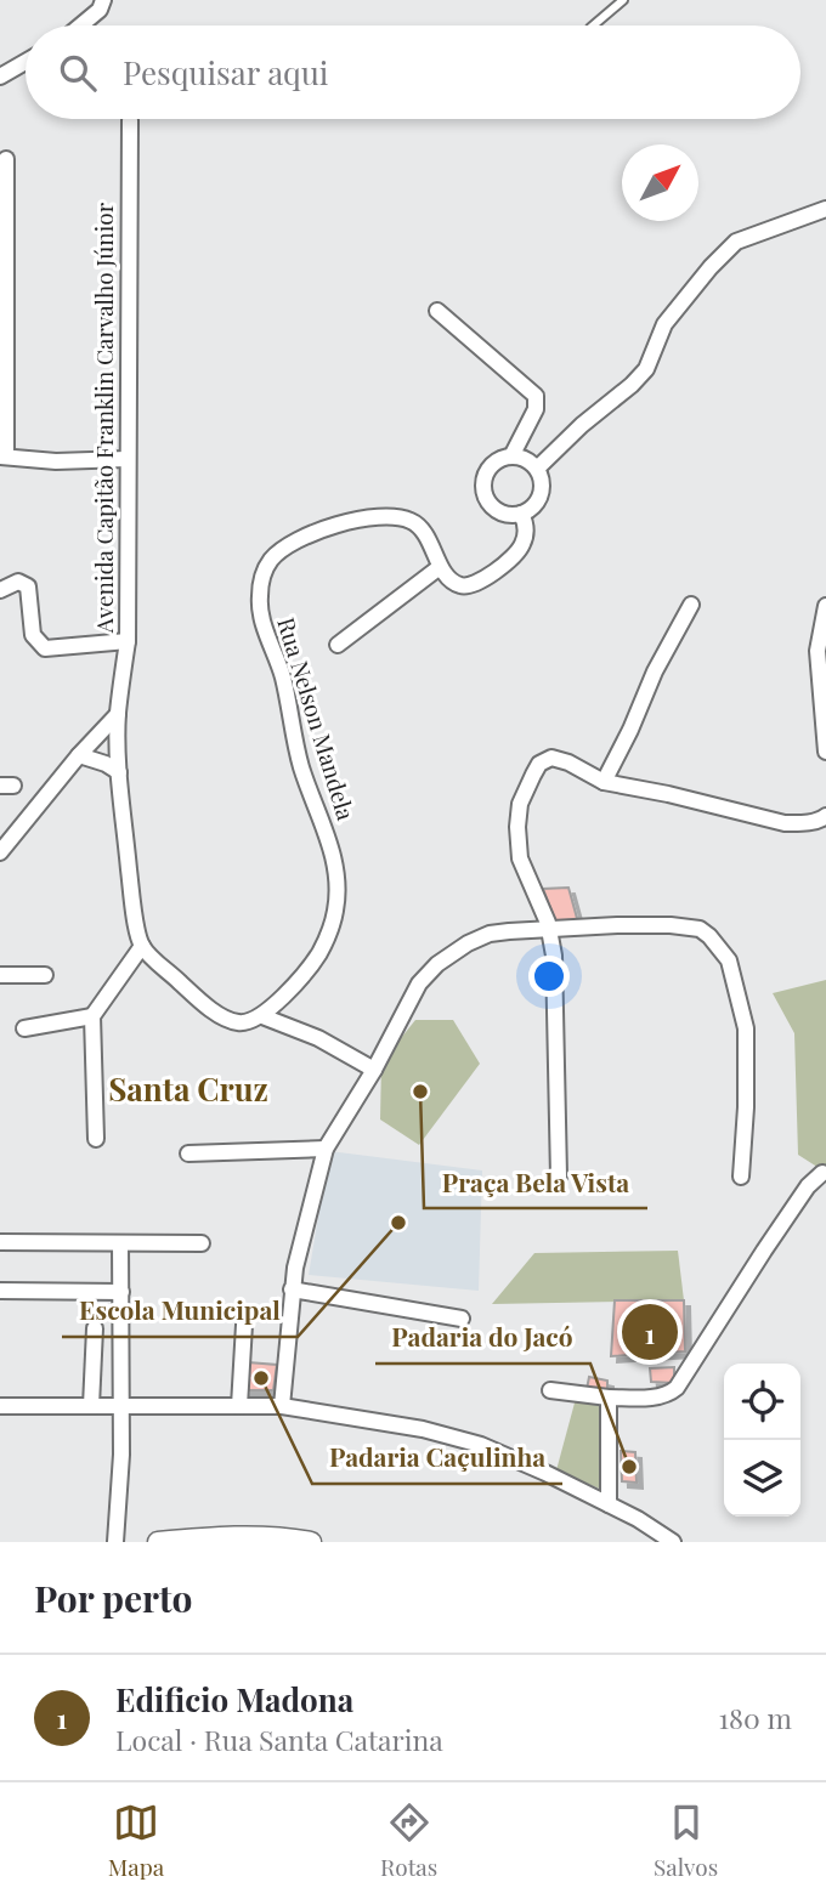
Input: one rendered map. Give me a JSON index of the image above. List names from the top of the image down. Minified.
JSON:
{"streets":{"street":["Avenida Capitão Franklin Carvalho Júnior","Rua Nelson Mandela"]},"districts":["Santa Cruz"],"places":["Praça Bela Vista","Escola Municipal","Padaria Caçulinha","Padaria do Jacó"],"north":"top right","page":{"search":"Pesquisar aqui","pins":"1","heading":"Por perto","list":[{"mark":"1","name":"Edificio Madona","note":"Local · Rua Santa Catarina","value":"180 m"}],"nav":["Mapa","Rotas","Salvos"]}}
